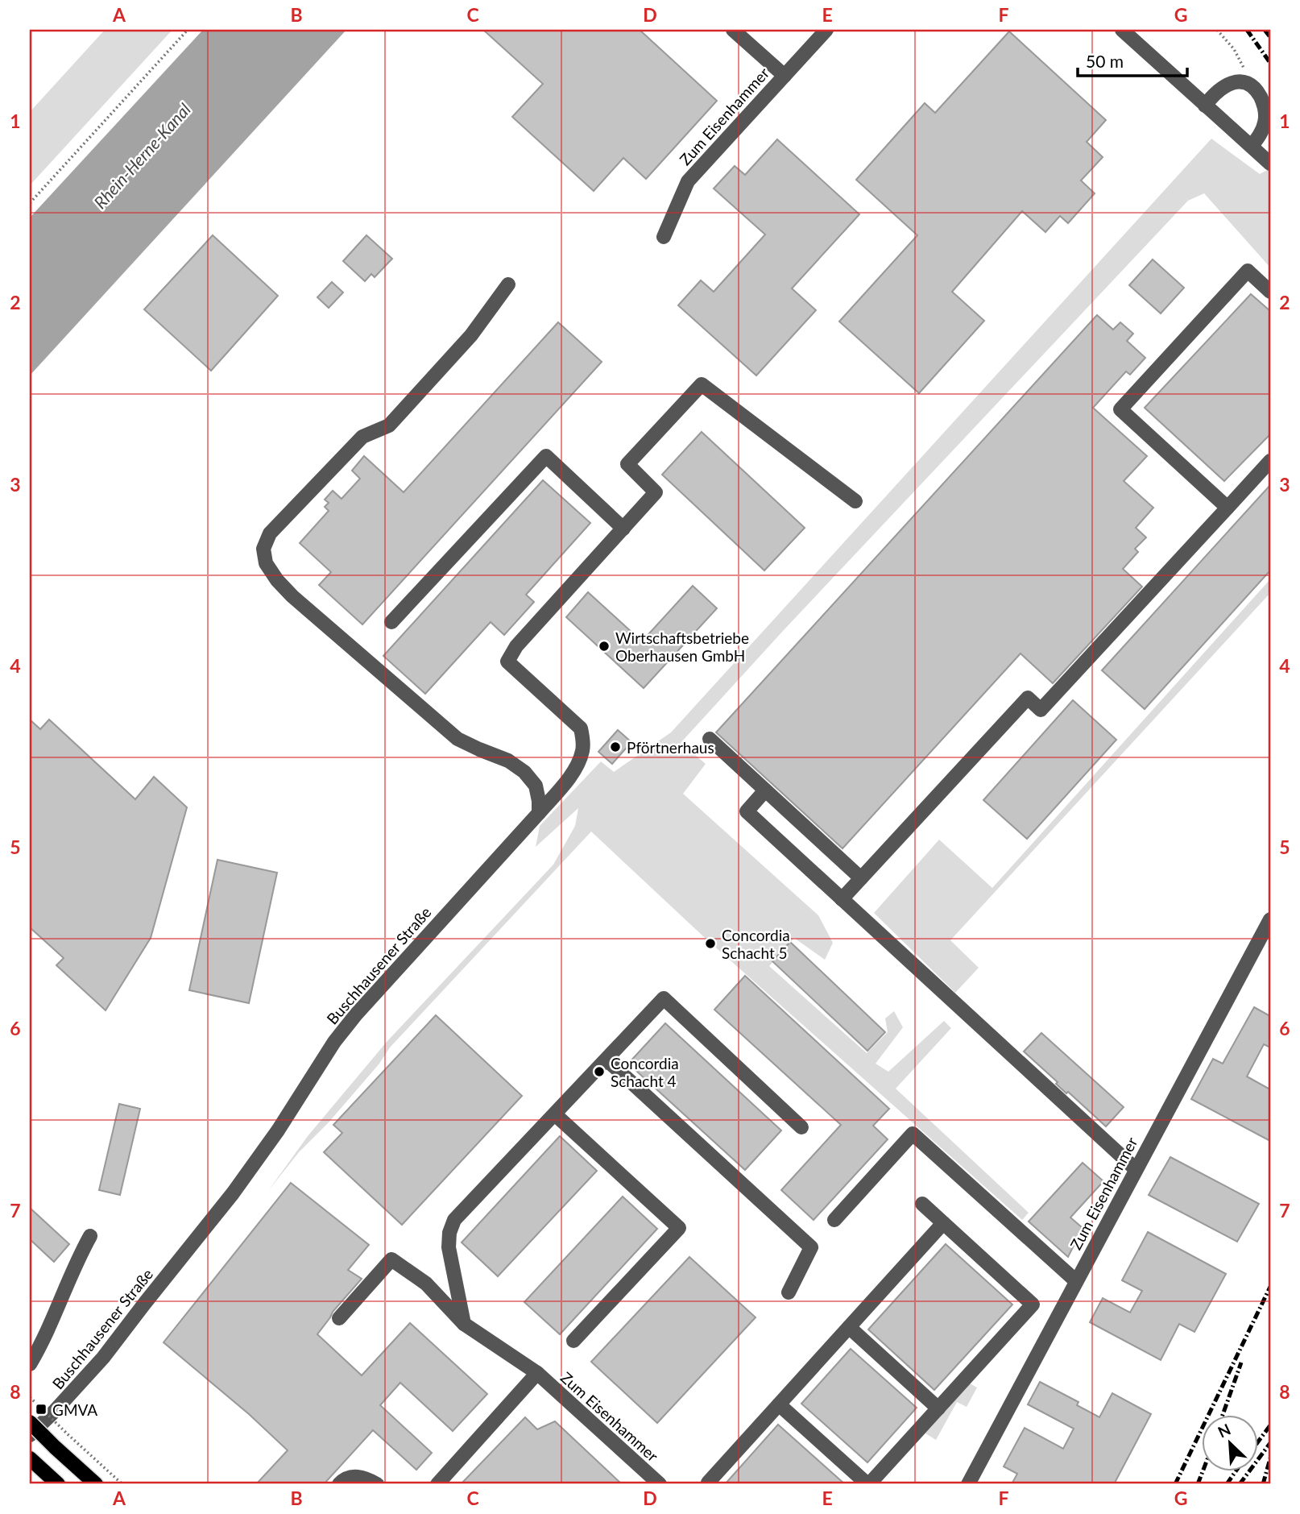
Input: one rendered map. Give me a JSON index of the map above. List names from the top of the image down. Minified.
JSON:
{"streets":{"street":["Zum Eisenhammer","Buschhausener Straße"]},"water":["Rhein-Herne-Kanal"],"places":{"other":["Wirtschaftsbetriebe Oberhausen GmbH","Pförtnerhaus","Concordia Schacht 5","Concordia Schacht 4"],"transit":["GMVA"]},"scale_bar":"50 m","north":"top left","grid":{"columns":["A","B","C","D","E","F","G"],"rows":["1","2","3","4","5","6","7","8"]}}
